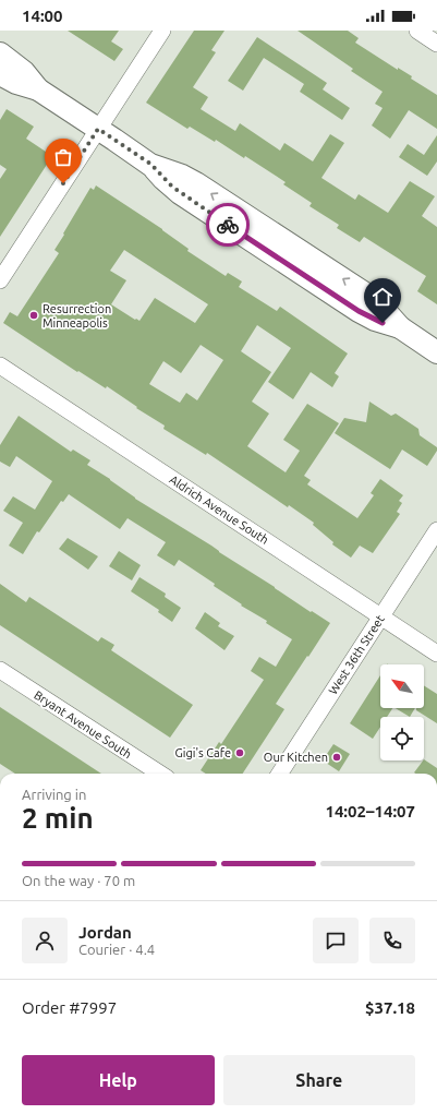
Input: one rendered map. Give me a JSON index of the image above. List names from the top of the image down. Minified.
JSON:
{"streets":{"street":["Aldrich Avenue South","West 36th Street","Bryant Avenue South"]},"crossings":[["Aldrich Avenue South","West 36th Street"]],"places":["Resurrection Minneapolis","Gigi's Cafe","Our Kitchen"],"north":"top left","page":{"status":"14:00","heading":["2 min","Arriving in","14:02–14:07"],"panel":["Jordan","Courier · 4.4","Order #7997","$37.18"],"bar":"On the way · 70 m","buttons":["Help","Share"]}}
